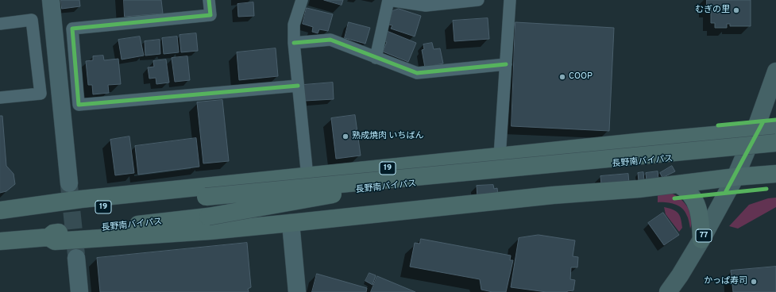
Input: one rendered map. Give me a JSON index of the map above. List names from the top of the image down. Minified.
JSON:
{"streets":{"highway":["長野南バイパス","19"],"main road":["77"]},"crossings":[["長野南バイパス","19"],["19","77"]],"places":["むぎの里","COOP","熟成焼肉 いちばん","かっぱ寿司"]}
